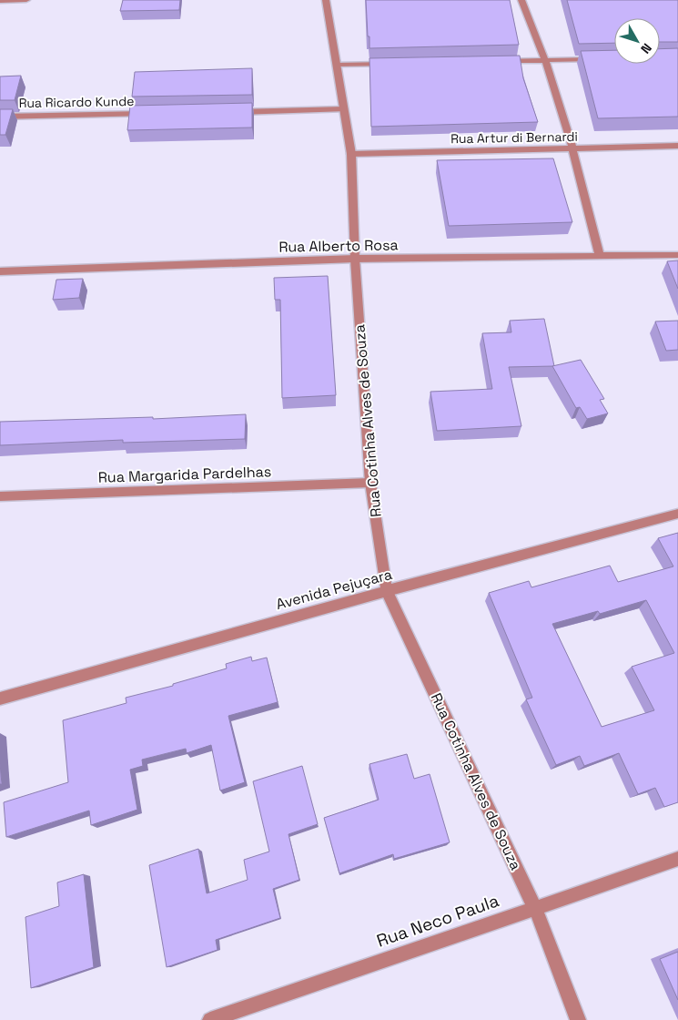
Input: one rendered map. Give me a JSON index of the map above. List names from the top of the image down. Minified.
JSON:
{"streets":{"street":["Rua Ricardo Kunde","Rua Artur di Bernardi","Rua Alberto Rosa","Rua Cotinha Alves de Souza","Rua Margarida Pardelhas","Avenida Pejuçara","Rua Neco Paula"]},"crossings":[["Rua Artur di Bernardi","Rua Cotinha Alves de Souza"],["Rua Alberto Rosa","Rua Cotinha Alves de Souza"],["Rua Cotinha Alves de Souza","Rua Margarida Pardelhas"],["Rua Cotinha Alves de Souza","Avenida Pejuçara"],["Rua Cotinha Alves de Souza","Rua Neco Paula"]],"north":"bottom right"}
